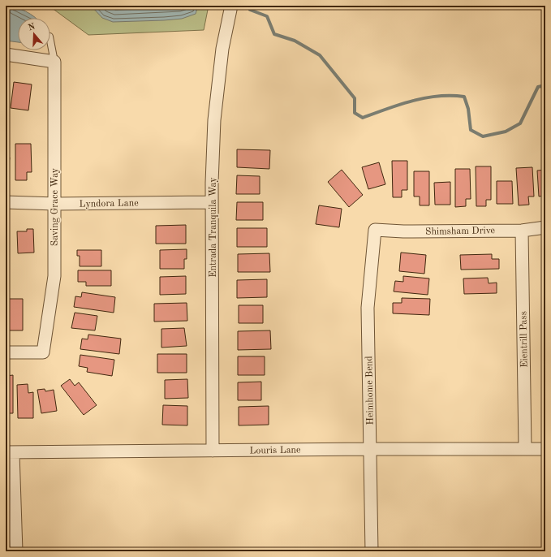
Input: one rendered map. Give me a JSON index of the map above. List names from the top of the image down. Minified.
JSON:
{"streets":{"street":["Lyndora Lane","Saving Grace Way","Entrada Tranquila Way","Shimsham Drive","Eientrill Pass","Heimhome Bend","Louris Lane"]},"crossings":[["Lyndora Lane","Saving Grace Way"],["Lyndora Lane","Entrada Tranquila Way"],["Entrada Tranquila Way","Louris Lane"],["Shimsham Drive","Eientrill Pass"],["Shimsham Drive","Heimhome Bend"],["Eientrill Pass","Louris Lane"],["Heimhome Bend","Louris Lane"]],"north":"top"}
